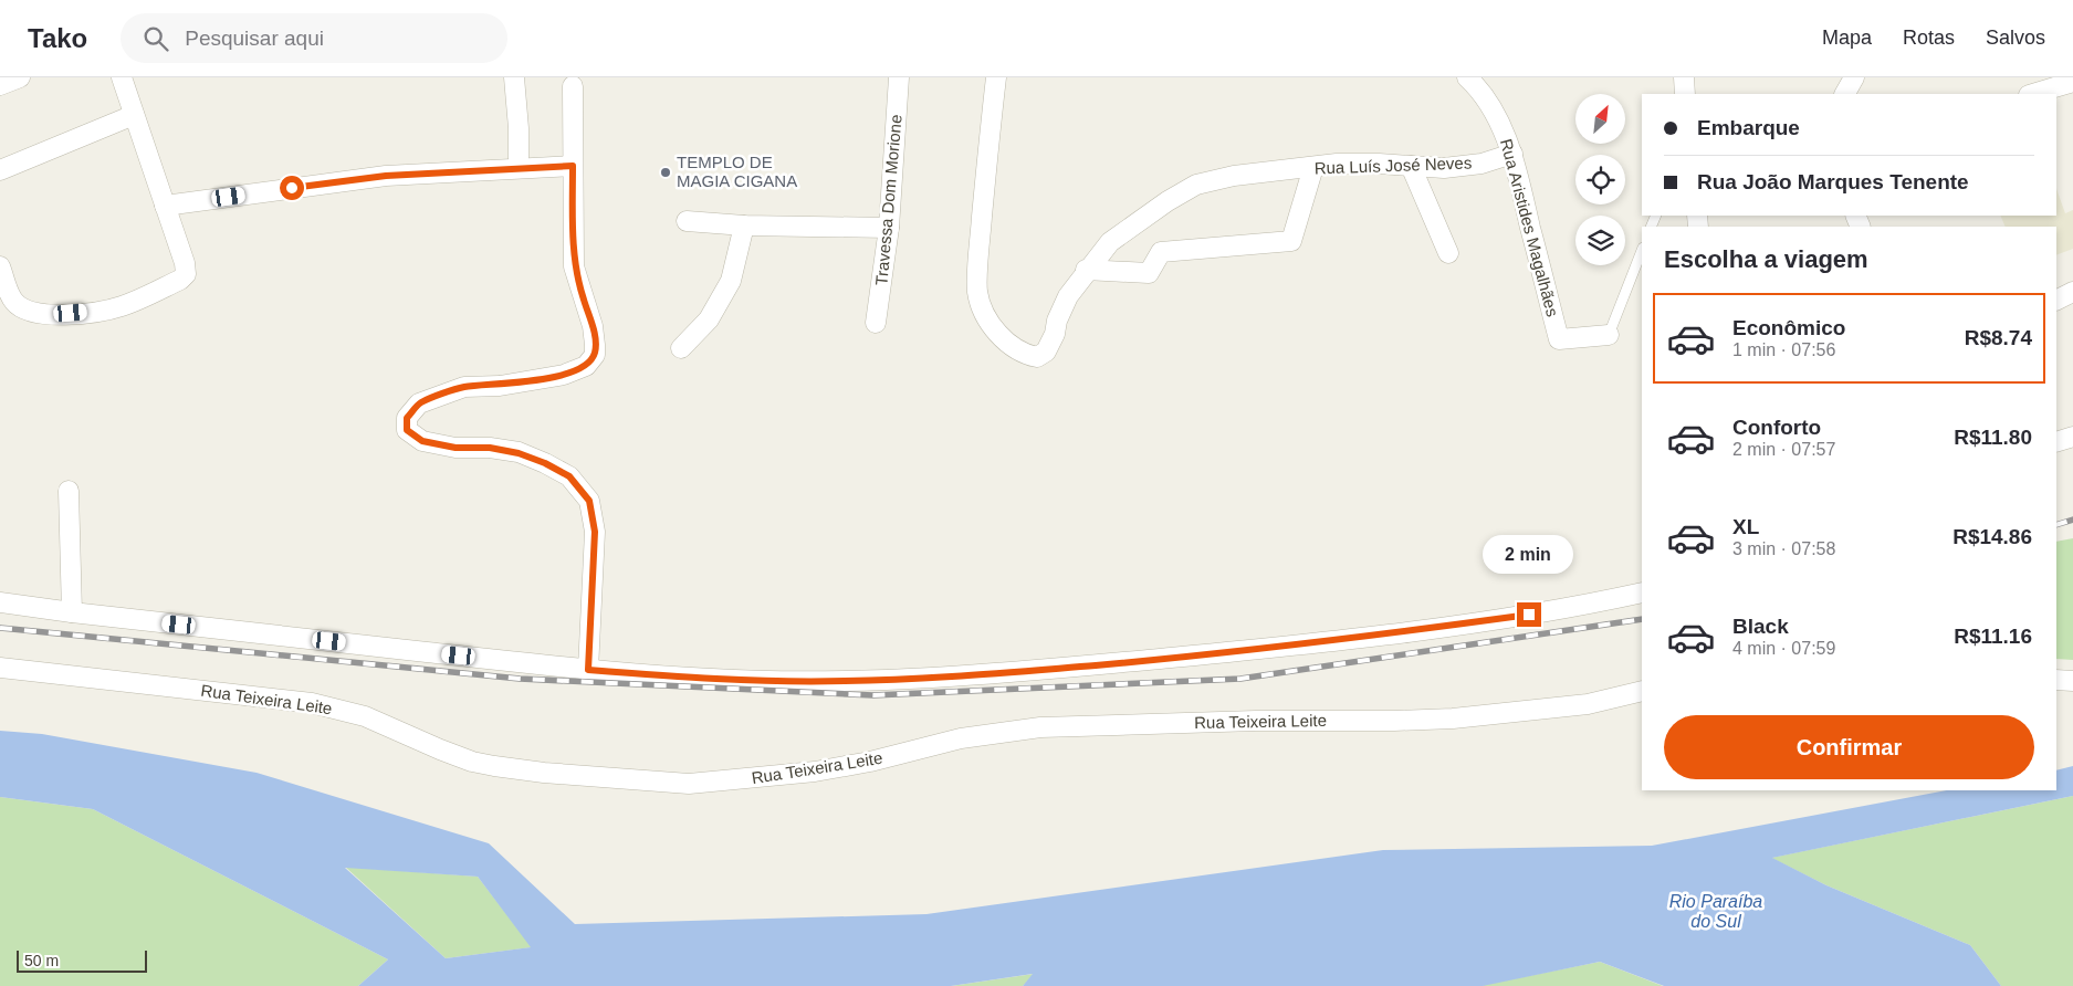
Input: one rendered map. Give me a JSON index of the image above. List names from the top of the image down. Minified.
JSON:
{"streets":{"street":["Rua Luís José Neves","Travessa Dom Morione","Rua Aristides Magalhães","Rua Teixeira Leite"]},"crossings":[["Rua Luís José Neves","Rua Aristides Magalhães"]],"water":["Rio Paraíba do Sul"],"places":["TEMPLO DE MAGIA CIGANA"],"scale_bar":"50 m","north":"top right","page":{"header":"Tako","search":"Pesquisar aqui","nav":["Mapa","Rotas","Salvos"],"banner":["Embarque","Rua João Marques Tenente"],"heading":"Escolha a viagem","list":[{"name":"Econômico","note":"1 min · 07:56","value":"R$8.74"},{"name":"Conforto","note":"2 min · 07:57","value":"R$11.80"},{"name":"XL","note":"3 min · 07:58","value":"R$14.86"},{"name":"Black","note":"4 min · 07:59","value":"R$11.16"}],"bubble":"2 min","buttons":"Confirmar","scale":"50 m"}}
